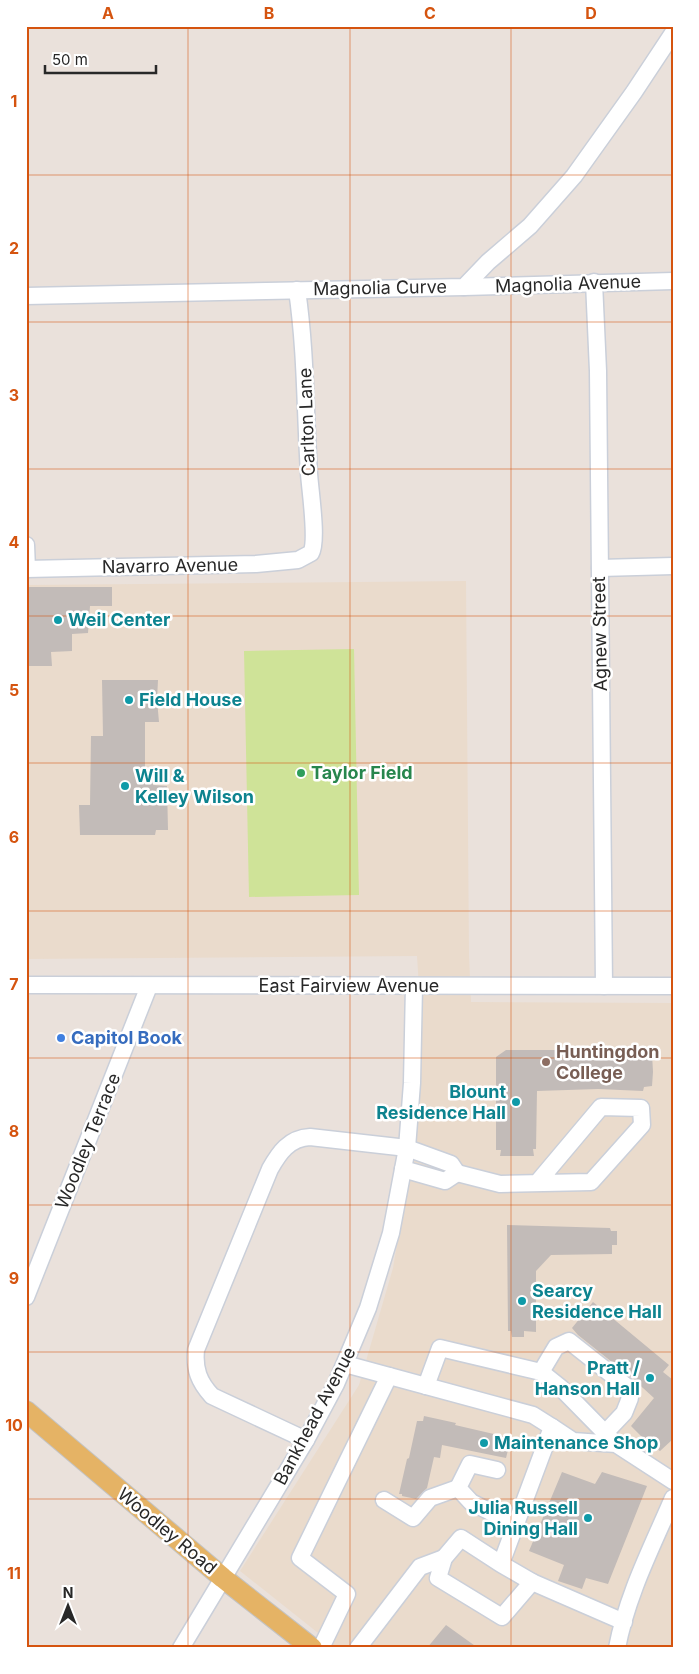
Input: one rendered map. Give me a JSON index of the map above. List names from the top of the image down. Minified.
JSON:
{"streets":{"main road":["Woodley Road"],"street":["Magnolia Avenue","Magnolia Curve","Carlton Lane","Navarro Avenue","Agnew Street","East Fairview Avenue","Woodley Terrace","Bankhead Avenue"]},"crossings":[["Magnolia Avenue","Magnolia Curve"],["Magnolia Avenue","Agnew Street"],["Magnolia Curve","Carlton Lane"],["Carlton Lane","Navarro Avenue"],["Agnew Street","East Fairview Avenue"],["East Fairview Avenue","Woodley Terrace"],["East Fairview Avenue","Bankhead Avenue"],["Bankhead Avenue","Woodley Road"]],"places":["Weil Center","Field House","Taylor Field","Will & Kelley Wilson","Capitol Book","Huntingdon College","Blount Residence Hall","Searcy Residence Hall","Pratt / Hanson Hall","Maintenance Shop","Julia Russell Dining Hall"],"scale_bar":"50 m","north":"top","grid":{"columns":["A","B","C","D"],"rows":["1","2","3","4","5","6","7","8","9","10","11"]}}
